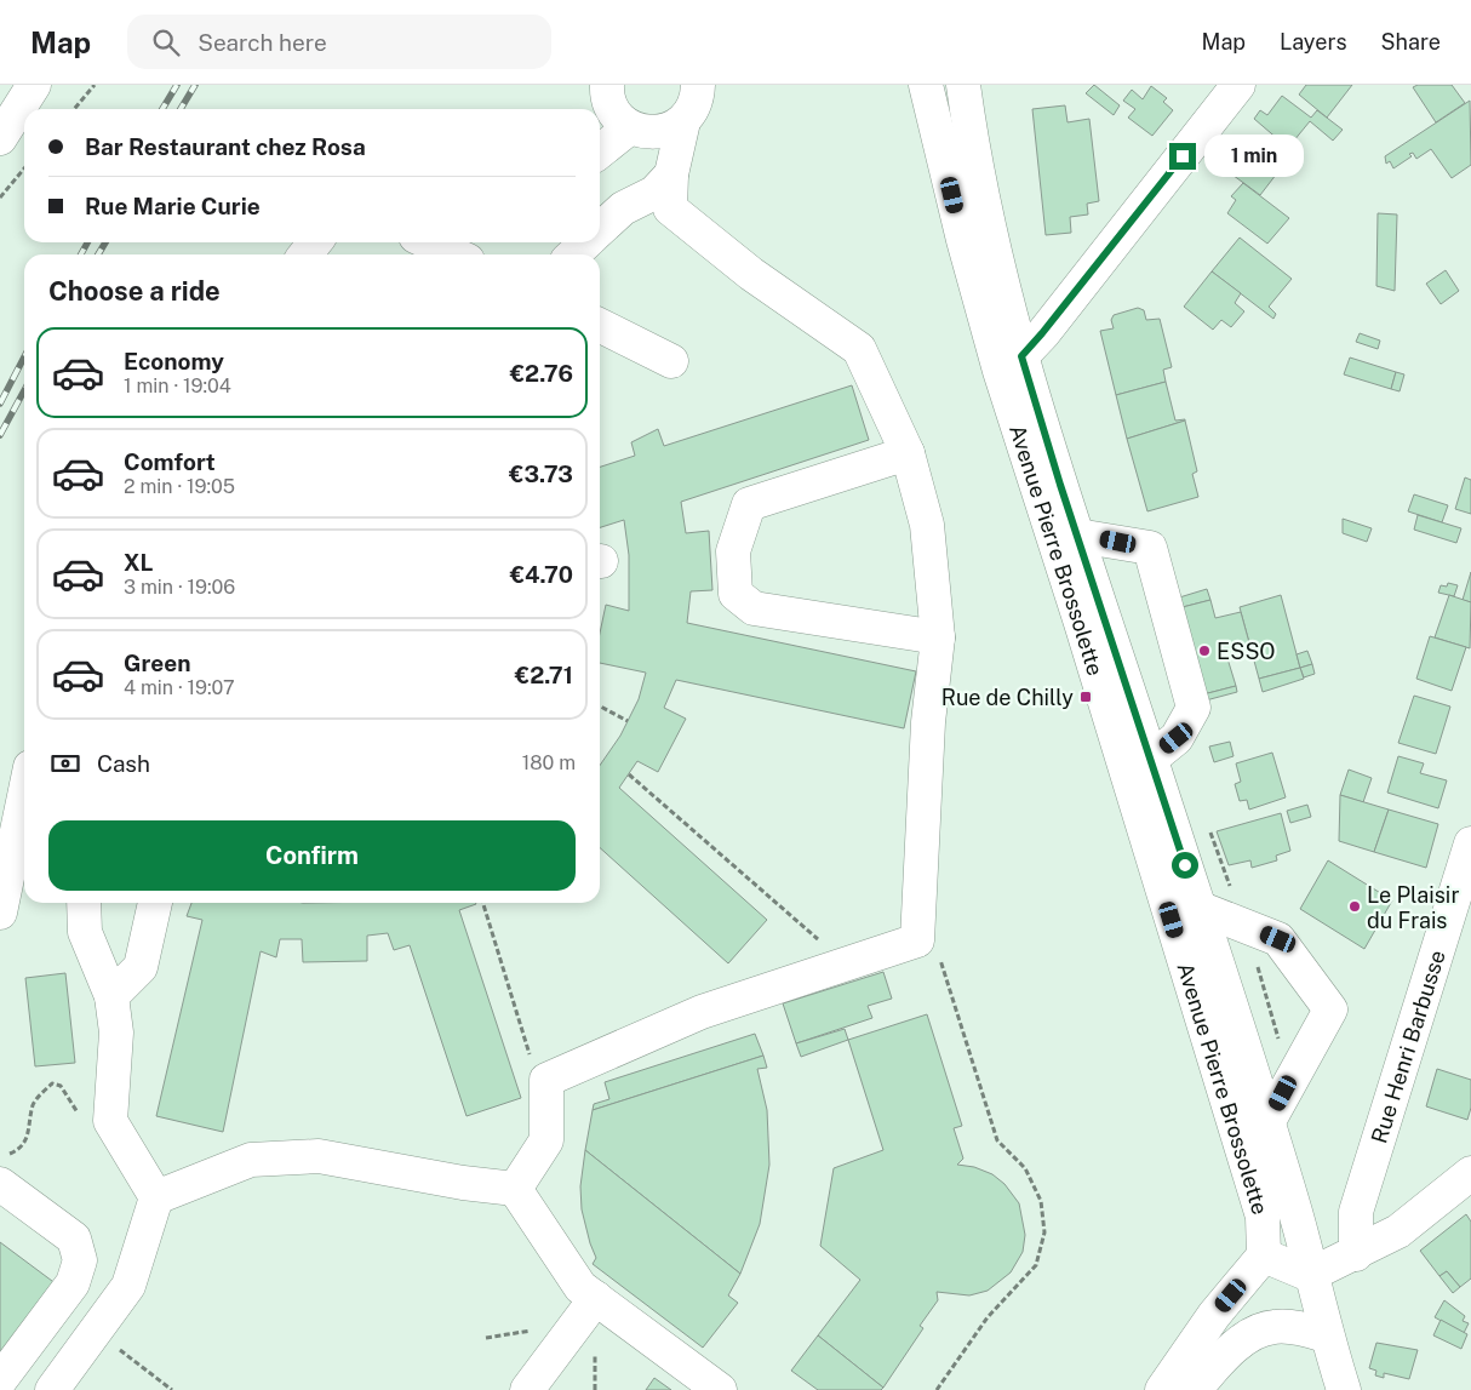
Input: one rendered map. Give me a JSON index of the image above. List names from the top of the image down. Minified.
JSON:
{"streets":{"main road":["Avenue Pierre Brossolette","Rue Henri Barbusse"]},"places":{"other":["ESSO","Le Plaisir du Frais"],"transit":["Rue de Chilly"]},"page":{"header":"Map","search":"Search here","nav":["Map","Layers","Share"],"banner":["Bar Restaurant chez Rosa","Rue Marie Curie"],"bubble":"1 min","heading":"Choose a ride","list":[{"name":"Economy","note":"1 min · 19:04","value":"€2.76"},{"name":"Comfort","note":"2 min · 19:05","value":"€3.73"},{"name":"XL","note":"3 min · 19:06","value":"€4.70"},{"name":"Green","note":"4 min · 19:07","value":"€2.71"}],"pay":["Cash","180 m"],"buttons":"Confirm"}}
